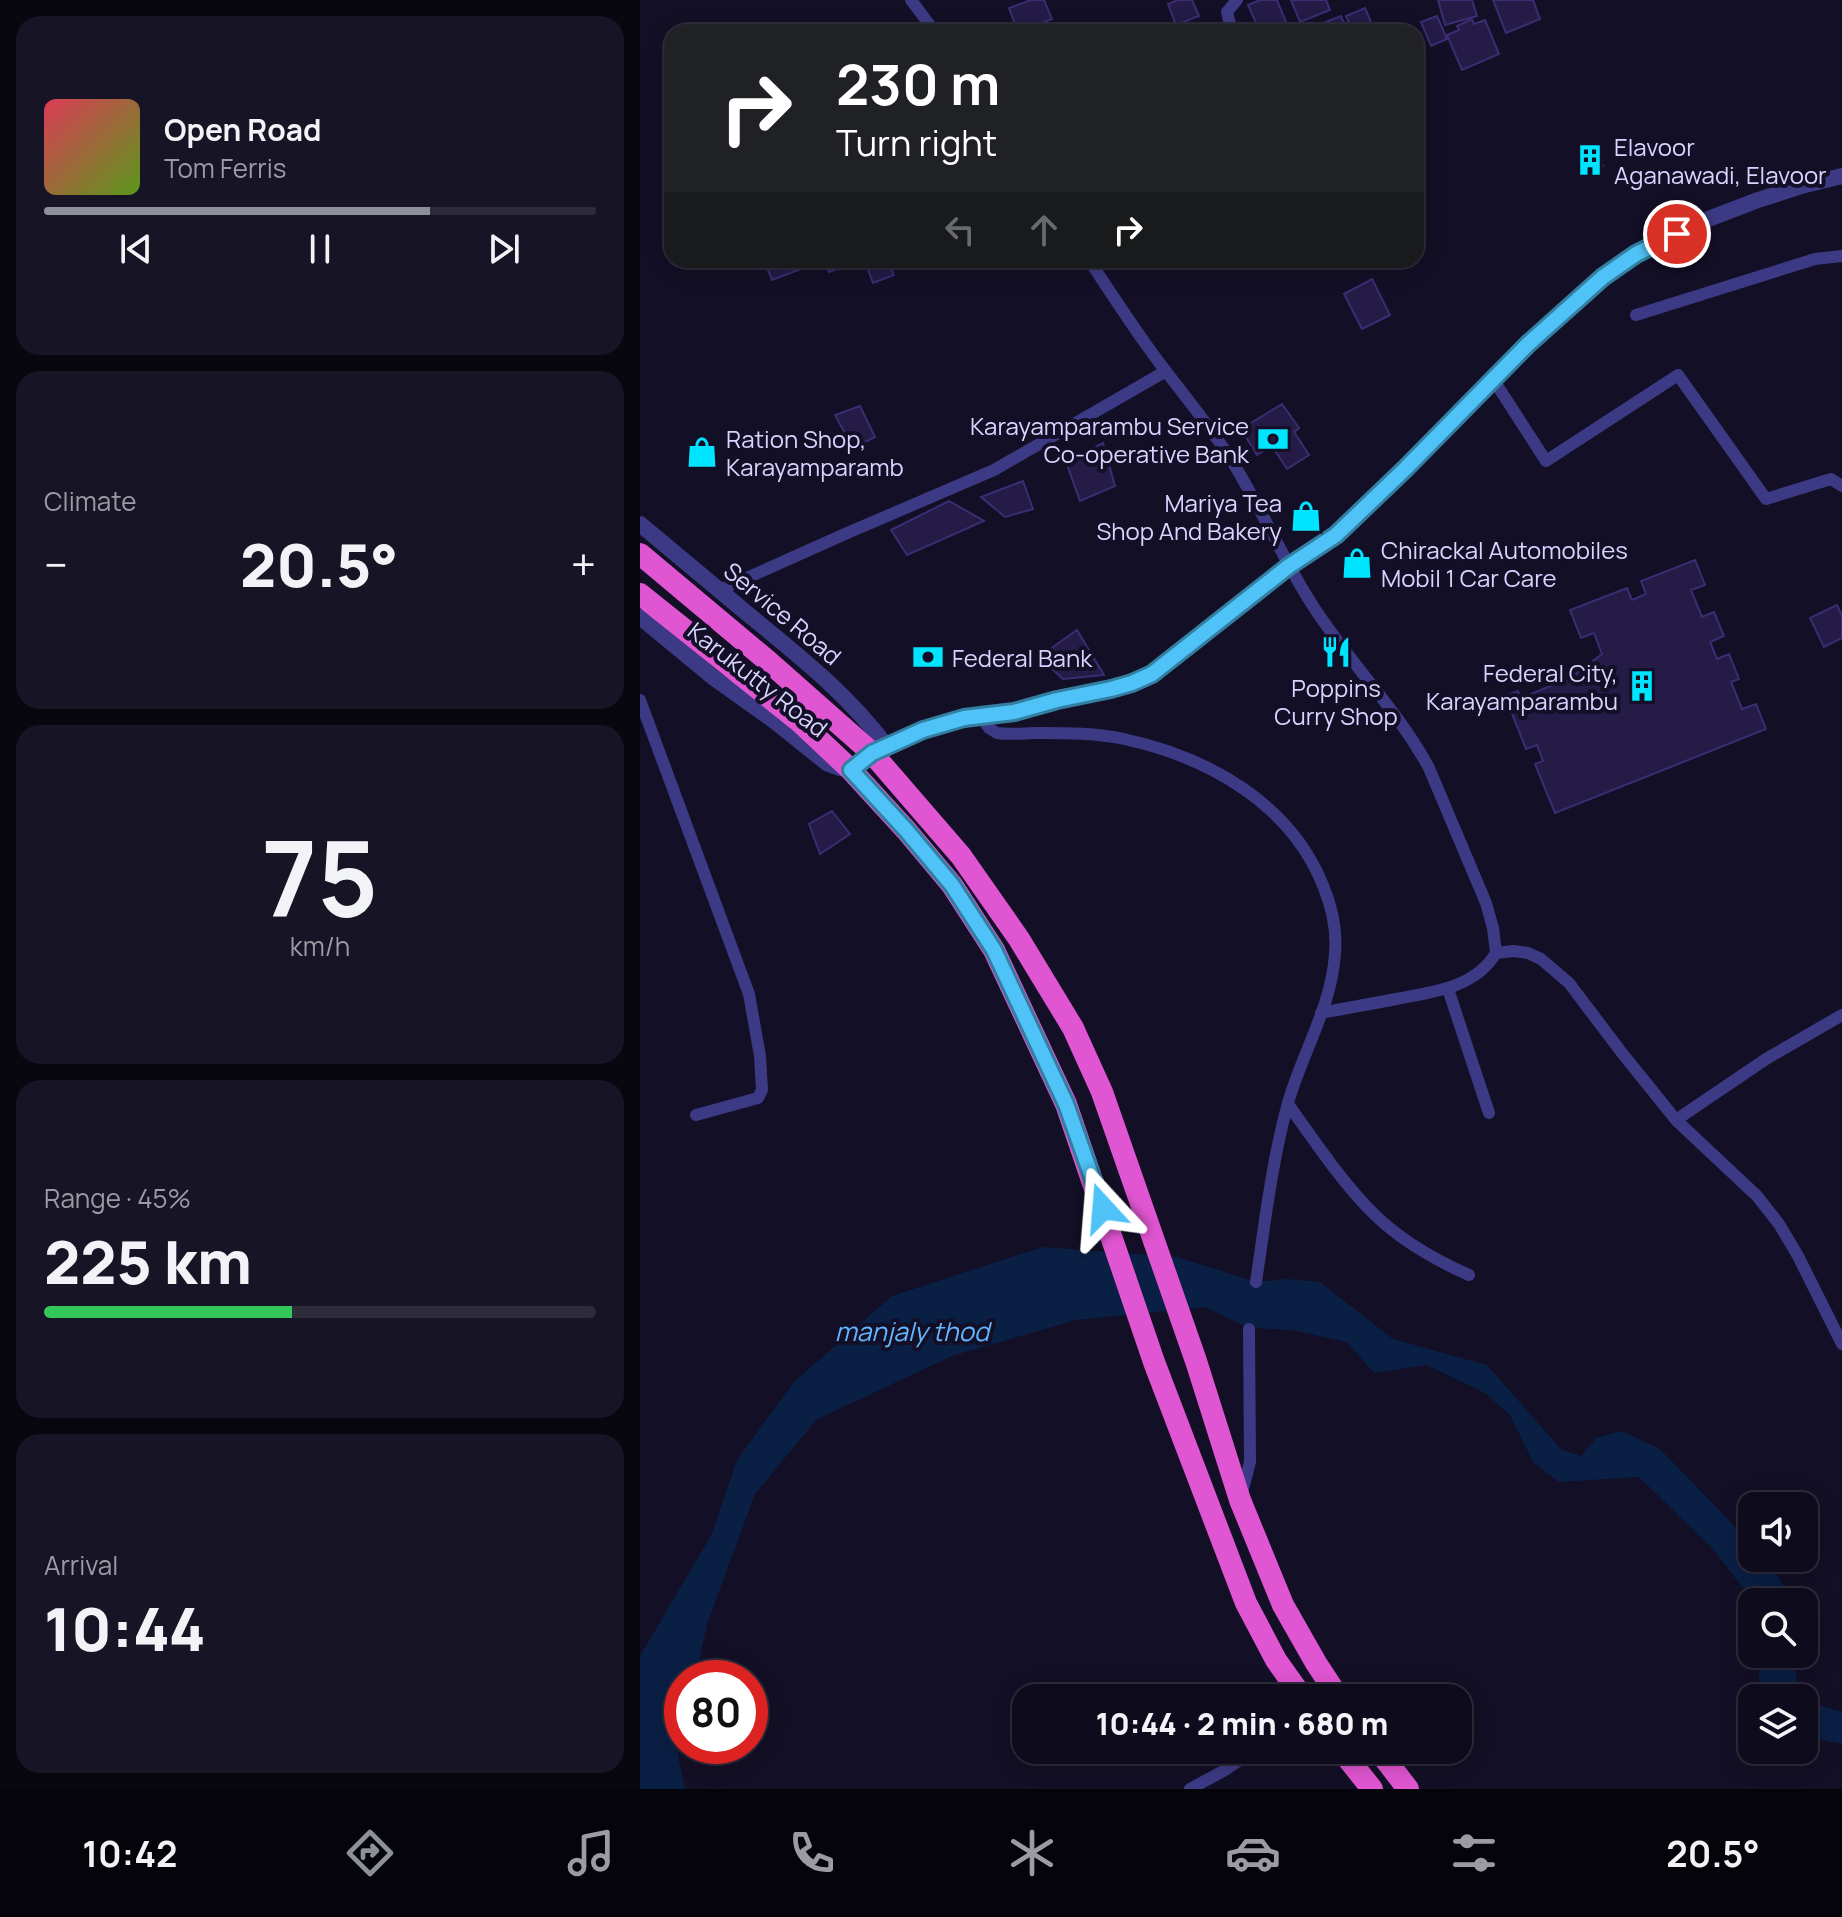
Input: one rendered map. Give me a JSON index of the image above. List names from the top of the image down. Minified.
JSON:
{"streets":{"street":["Service Road","Karukutty Road"]},"water":["manjaly thod"],"places":{"building":["Elavoor Aganawadi, Elavoor","Federal City, Karayamparambu"],"bank":["Karayamparambu Service Co-operative Bank","Federal Bank"],"shop":["Ration Shop, Karayamparamb","Mariya Tea Shop And Bakery","Chirackal Automobiles Mobil 1 Car Care"],"restaurant":["Poppins Curry Shop"]},"page":{"turn":["230 m","Turn right"],"song":["Open Road","Tom Ferris"],"tile":["Climate",["75","km/h"],["Range · 45%","225 km"],["Arrival","10:44"]],"heat":["−","20.5°","+"],"limit":"80","trip":"10:44 · 2 min · 680 m","tabs":["10:42","20.5°"]}}
